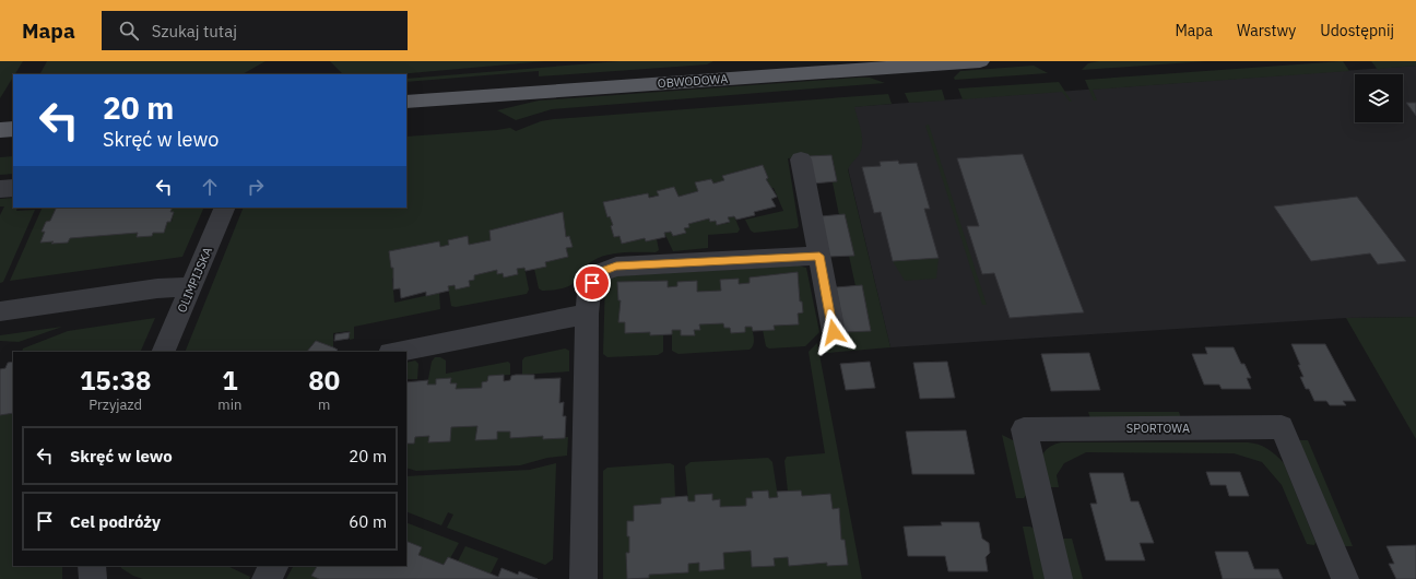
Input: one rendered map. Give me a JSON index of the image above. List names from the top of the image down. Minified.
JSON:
{"streets":{"main road":["OBWODOWA"],"street":["OLIMPIJSKA","SPORTOWA"]},"page":{"header":"Mapa","search":"Szukaj tutaj","nav":["Mapa","Warstwy","Udostępnij"],"turn":["20 m","Skręć w lewo"],"eta":["15:38","Przyjazd","1","min","80","m"],"list":[{"name":"Skręć w lewo","value":"20 m"},{"name":"Cel podróży","value":"60 m"}]}}
